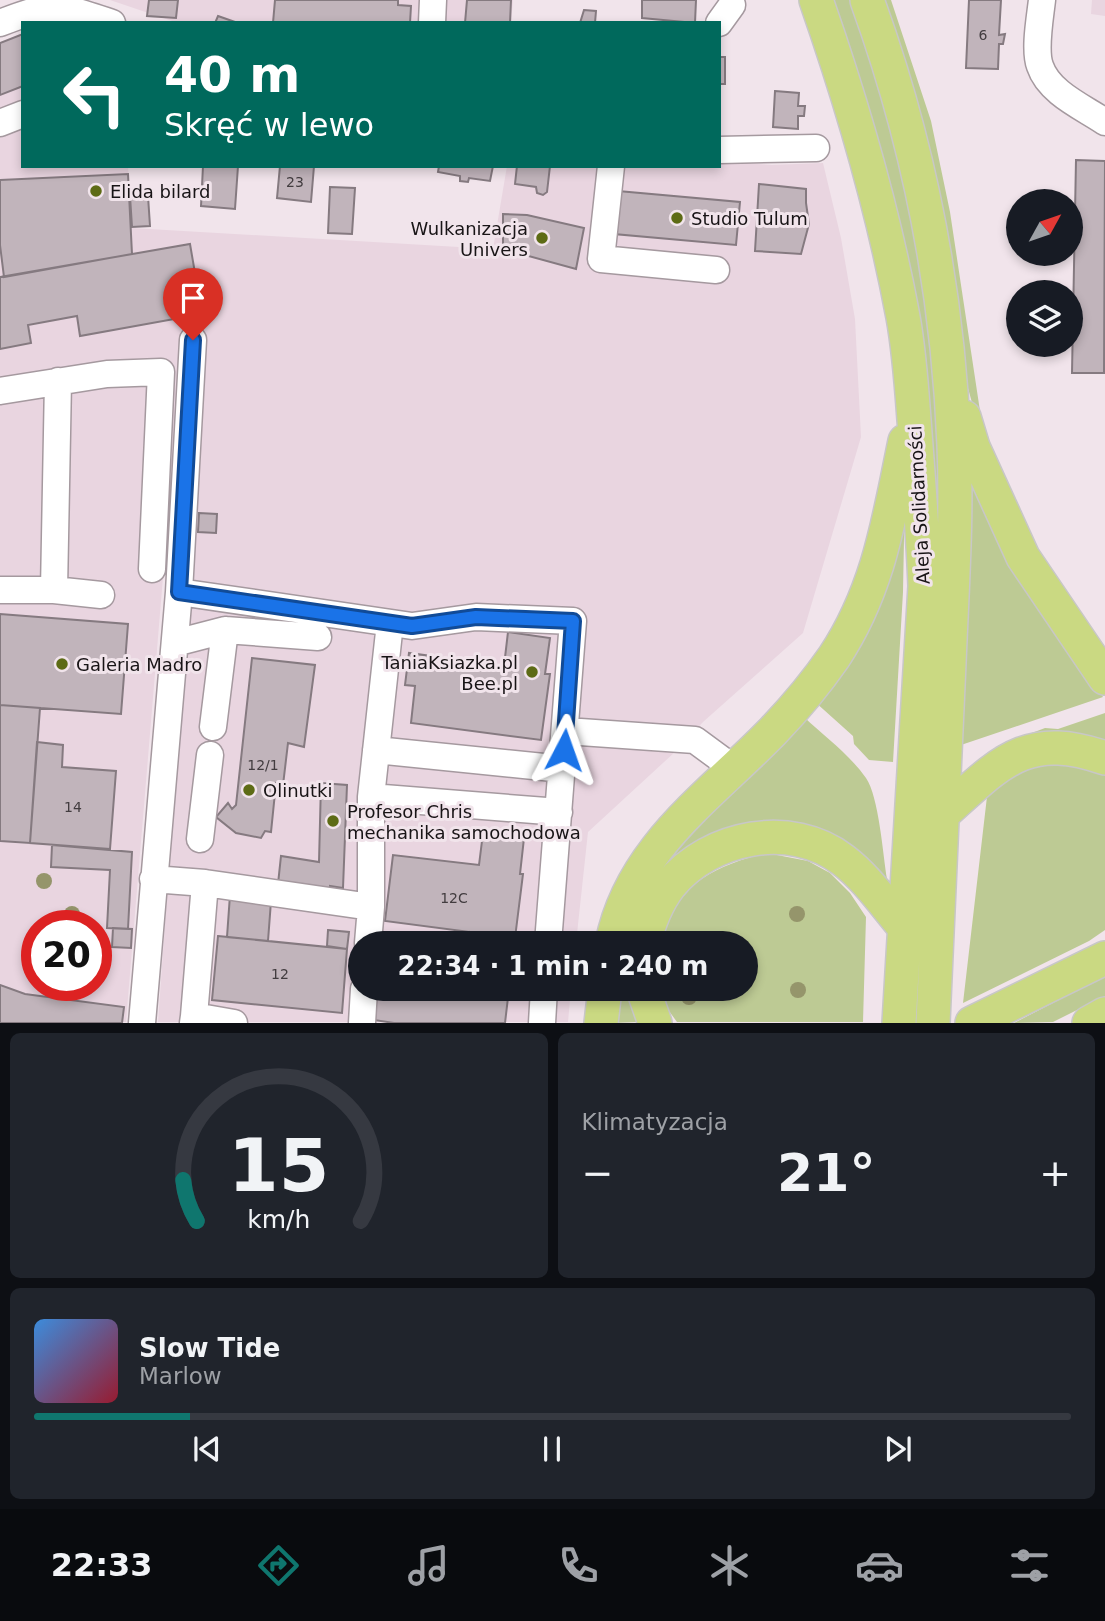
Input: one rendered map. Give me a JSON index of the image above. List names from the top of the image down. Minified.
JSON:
{"streets":{"main road":["Aleja Solidarności"]},"places":["Elida bilard","Studio Tulum","Wulkanizacja Univers","Galeria Madro","TaniaKsiazka.pl Bee.pl","Olinutki","Profesor Chris mechanika samochodowa"],"house_numbers":["6","23","12/1","14","12C","12"],"north":"top right","page":{"turn":["40 m","Skręć w lewo"],"limit":"20","trip":"22:34 · 1 min · 240 m","tile":"Klimatyzacja","heat":["−","21°","+"],"song":["Slow Tide","Marlow"],"tabs":"22:33","gauge":["15","km/h"]}}
